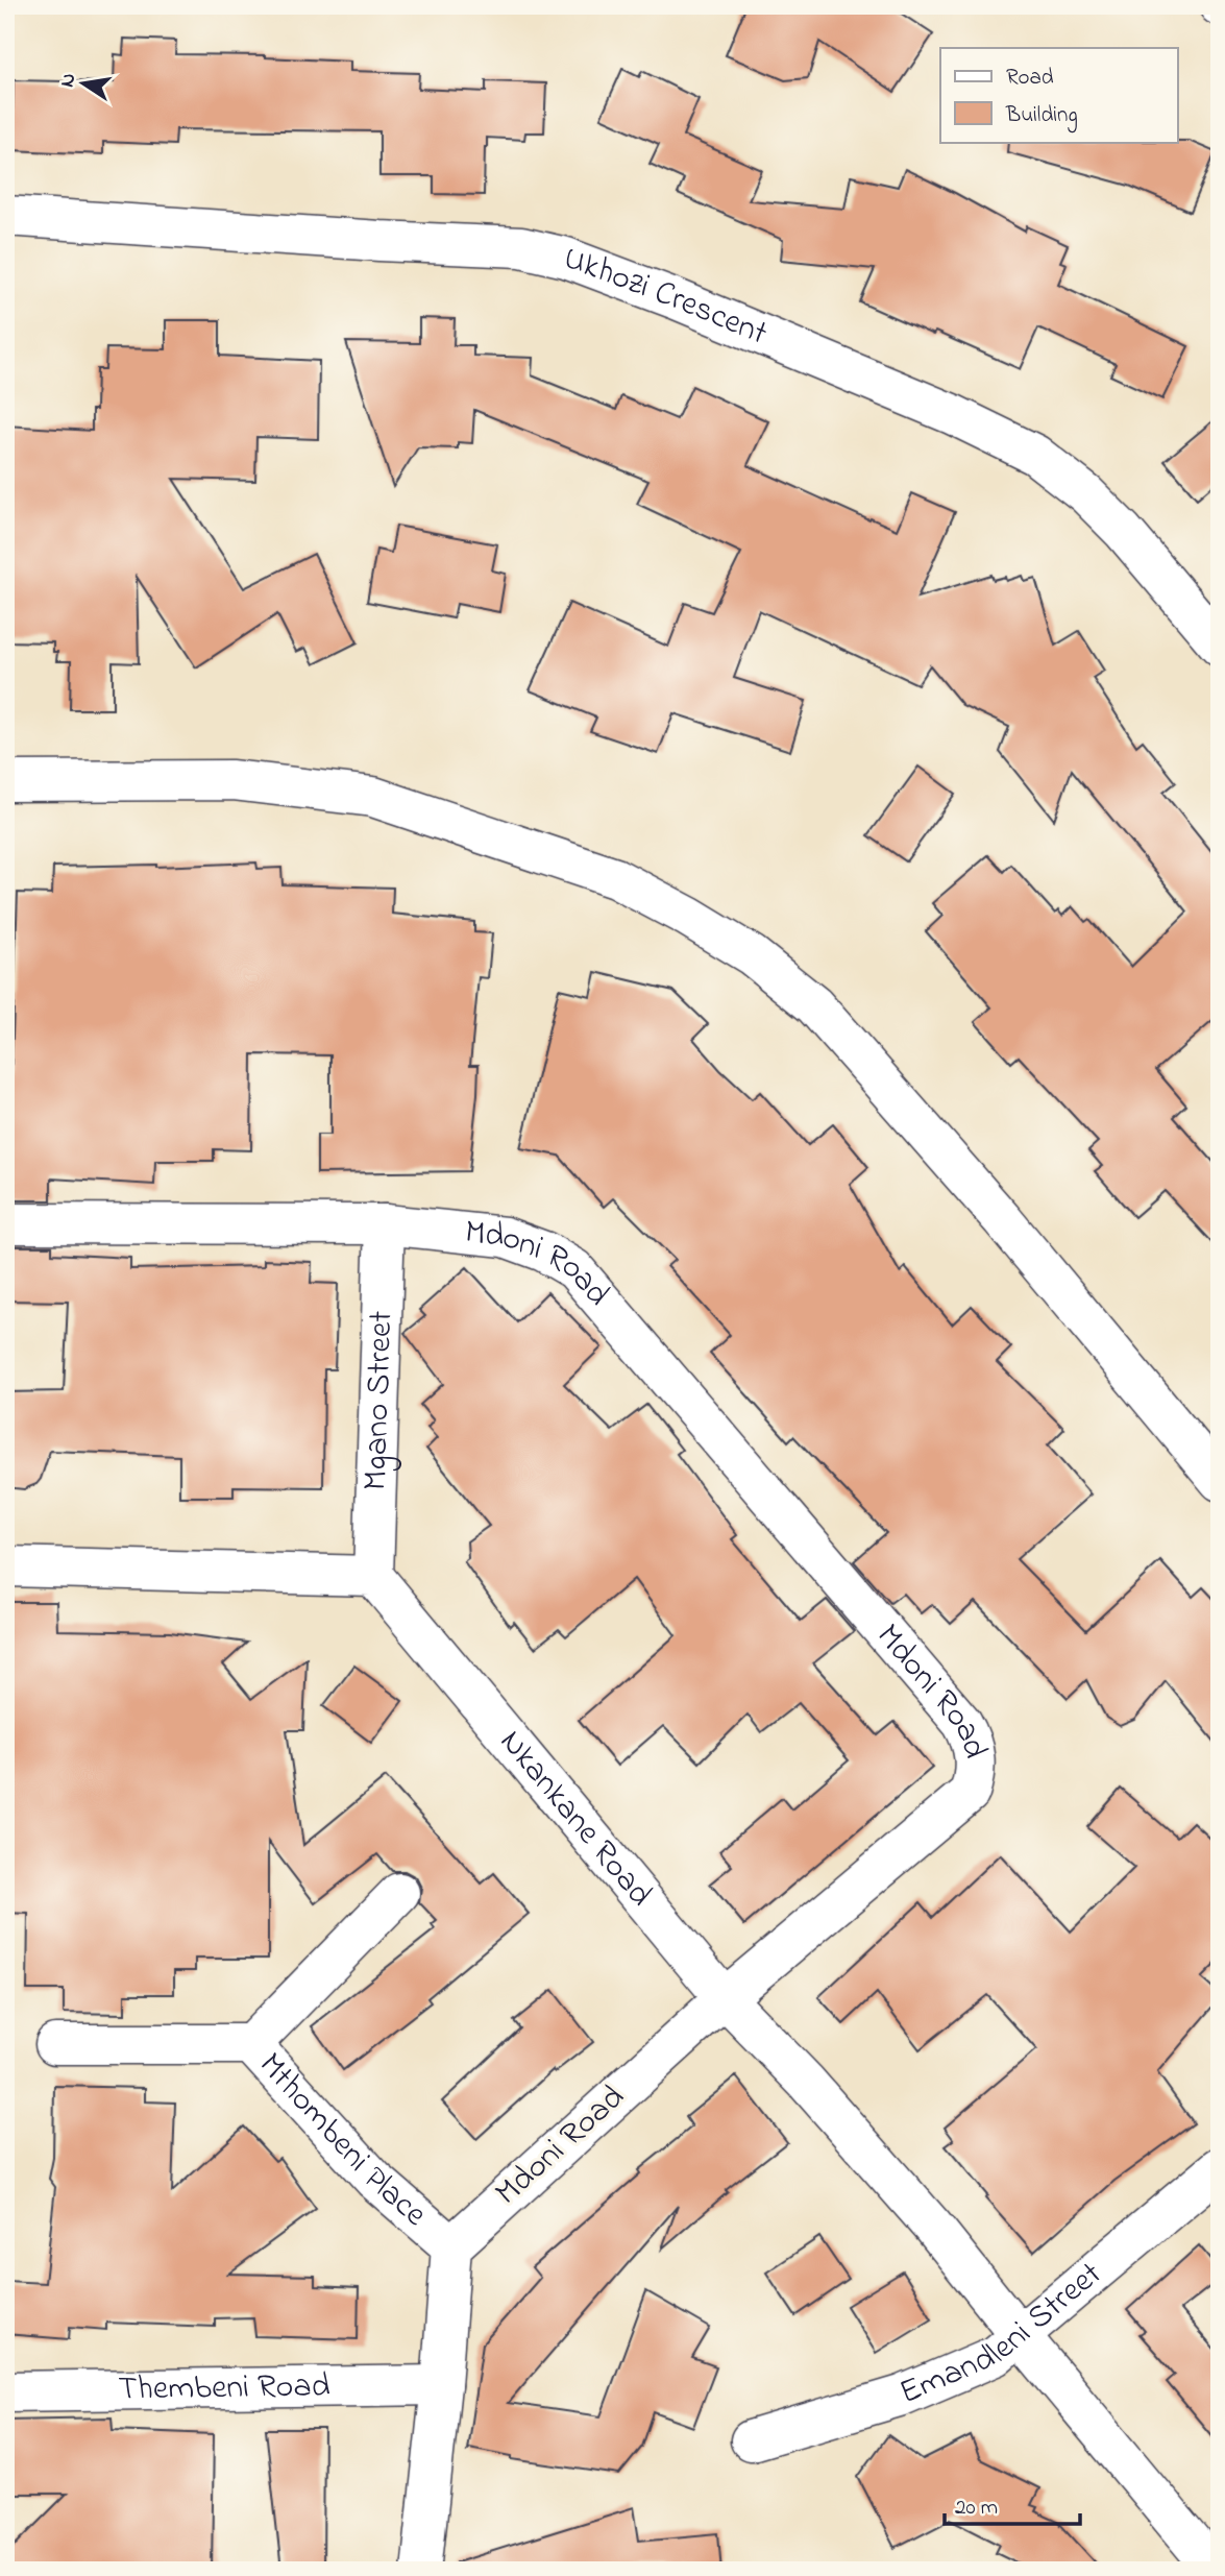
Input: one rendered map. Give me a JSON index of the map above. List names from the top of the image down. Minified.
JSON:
{"streets":{"street":["Ukhozi Crescent","Mdoni Road","Mgano Street","Nkankane Road","Mthombeni Place","Emandleni Street","Thembeni Road"]},"crossings":[["Mdoni Road","Mgano Street"],["Mdoni Road","Nkankane Road"],["Mdoni Road","Mthombeni Place"],["Mgano Street","Nkankane Road"],["Nkankane Road","Emandleni Street"]],"legend":["Road","Building"],"scale_bar":"20 m","north":"left"}
